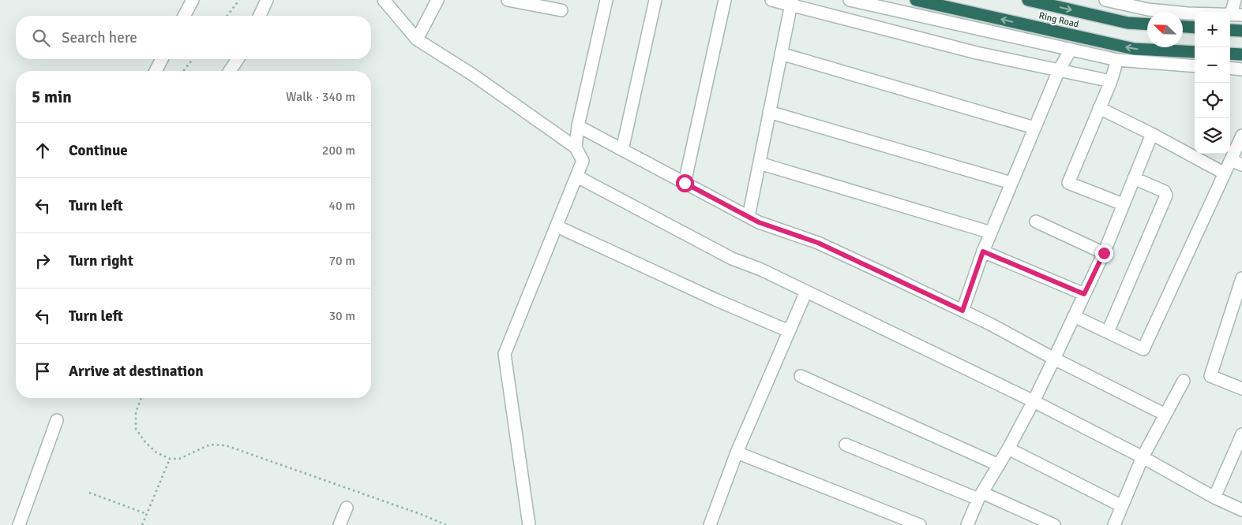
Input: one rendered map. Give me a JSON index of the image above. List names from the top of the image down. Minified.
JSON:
{"streets":{"highway":["Ring Road"]},"north":"top left","page":{"map_buttons":["+","−"],"search":"Search here","heading":["5 min","Walk · 340 m"],"list":[["Continue","200 m"],["Turn left","40 m"],["Turn right","70 m"],["Turn left","30 m"],"Arrive at destination"]}}
